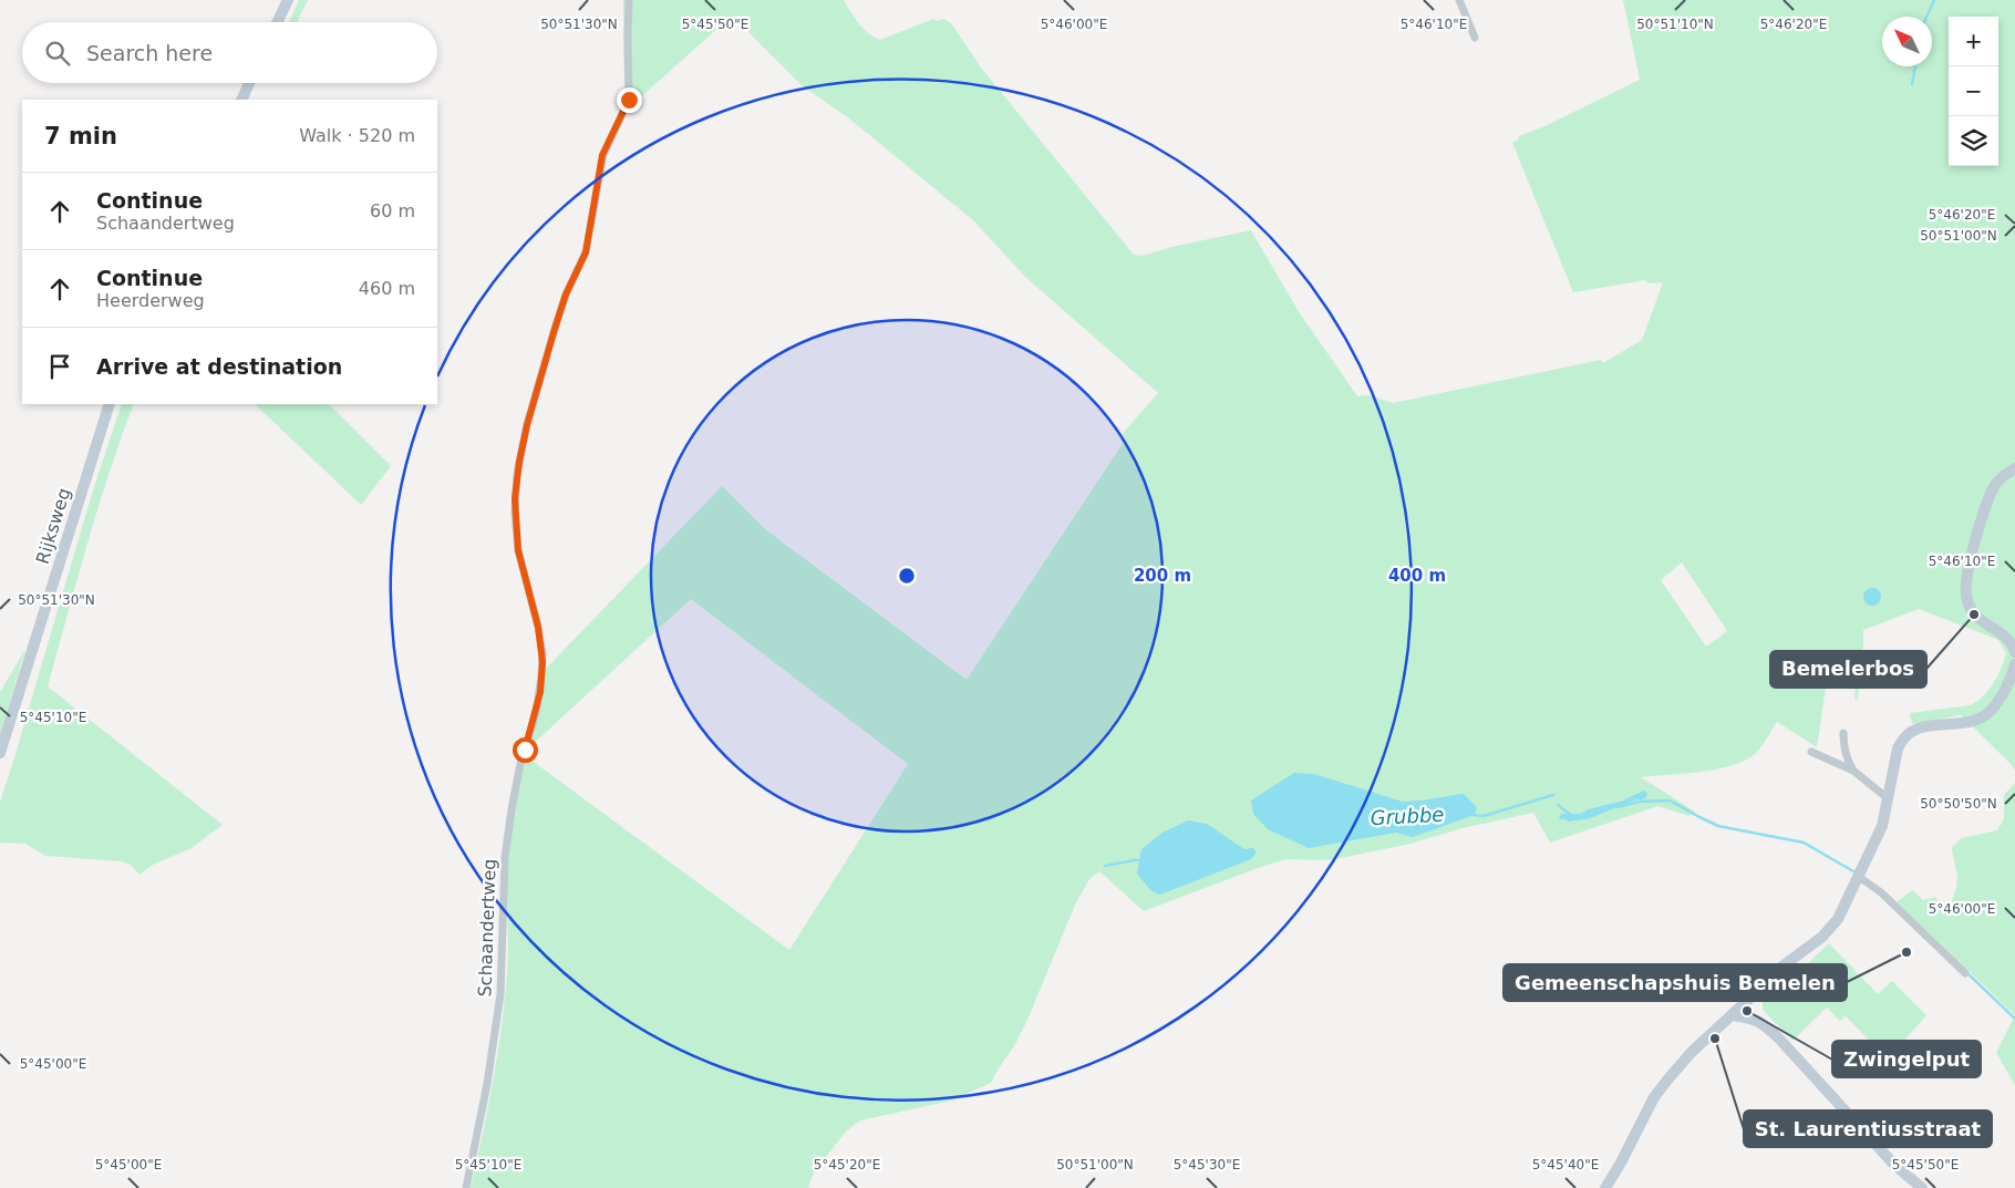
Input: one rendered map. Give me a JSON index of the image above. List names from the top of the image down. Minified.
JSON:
{"streets":{"street":["Rijksweg","Schaandertweg"]},"water":["Grubbe"],"places":["Bemelerbos","Gemeenschapshuis Bemelen","Zwingelput","St. Laurentiusstraat"],"north":"top left","page":{"map_buttons":["+","−"],"search":"Search here","heading":["7 min","Walk · 520 m"],"list":[["Continue","Schaandertweg","60 m"],["Continue","Heerderweg","460 m"],"Arrive at destination"]},"coordinates":["5°45'50\"E","5°46'00\"E","5°46'10\"E","5°46'20\"E","50°51'30\"N","50°51'10\"N","50°51'00\"N","5°45'10\"E","50°50'50\"N","5°45'00\"E","5°45'20\"E","5°45'30\"E","5°45'40\"E"],"rings":["200 m","400 m"]}
